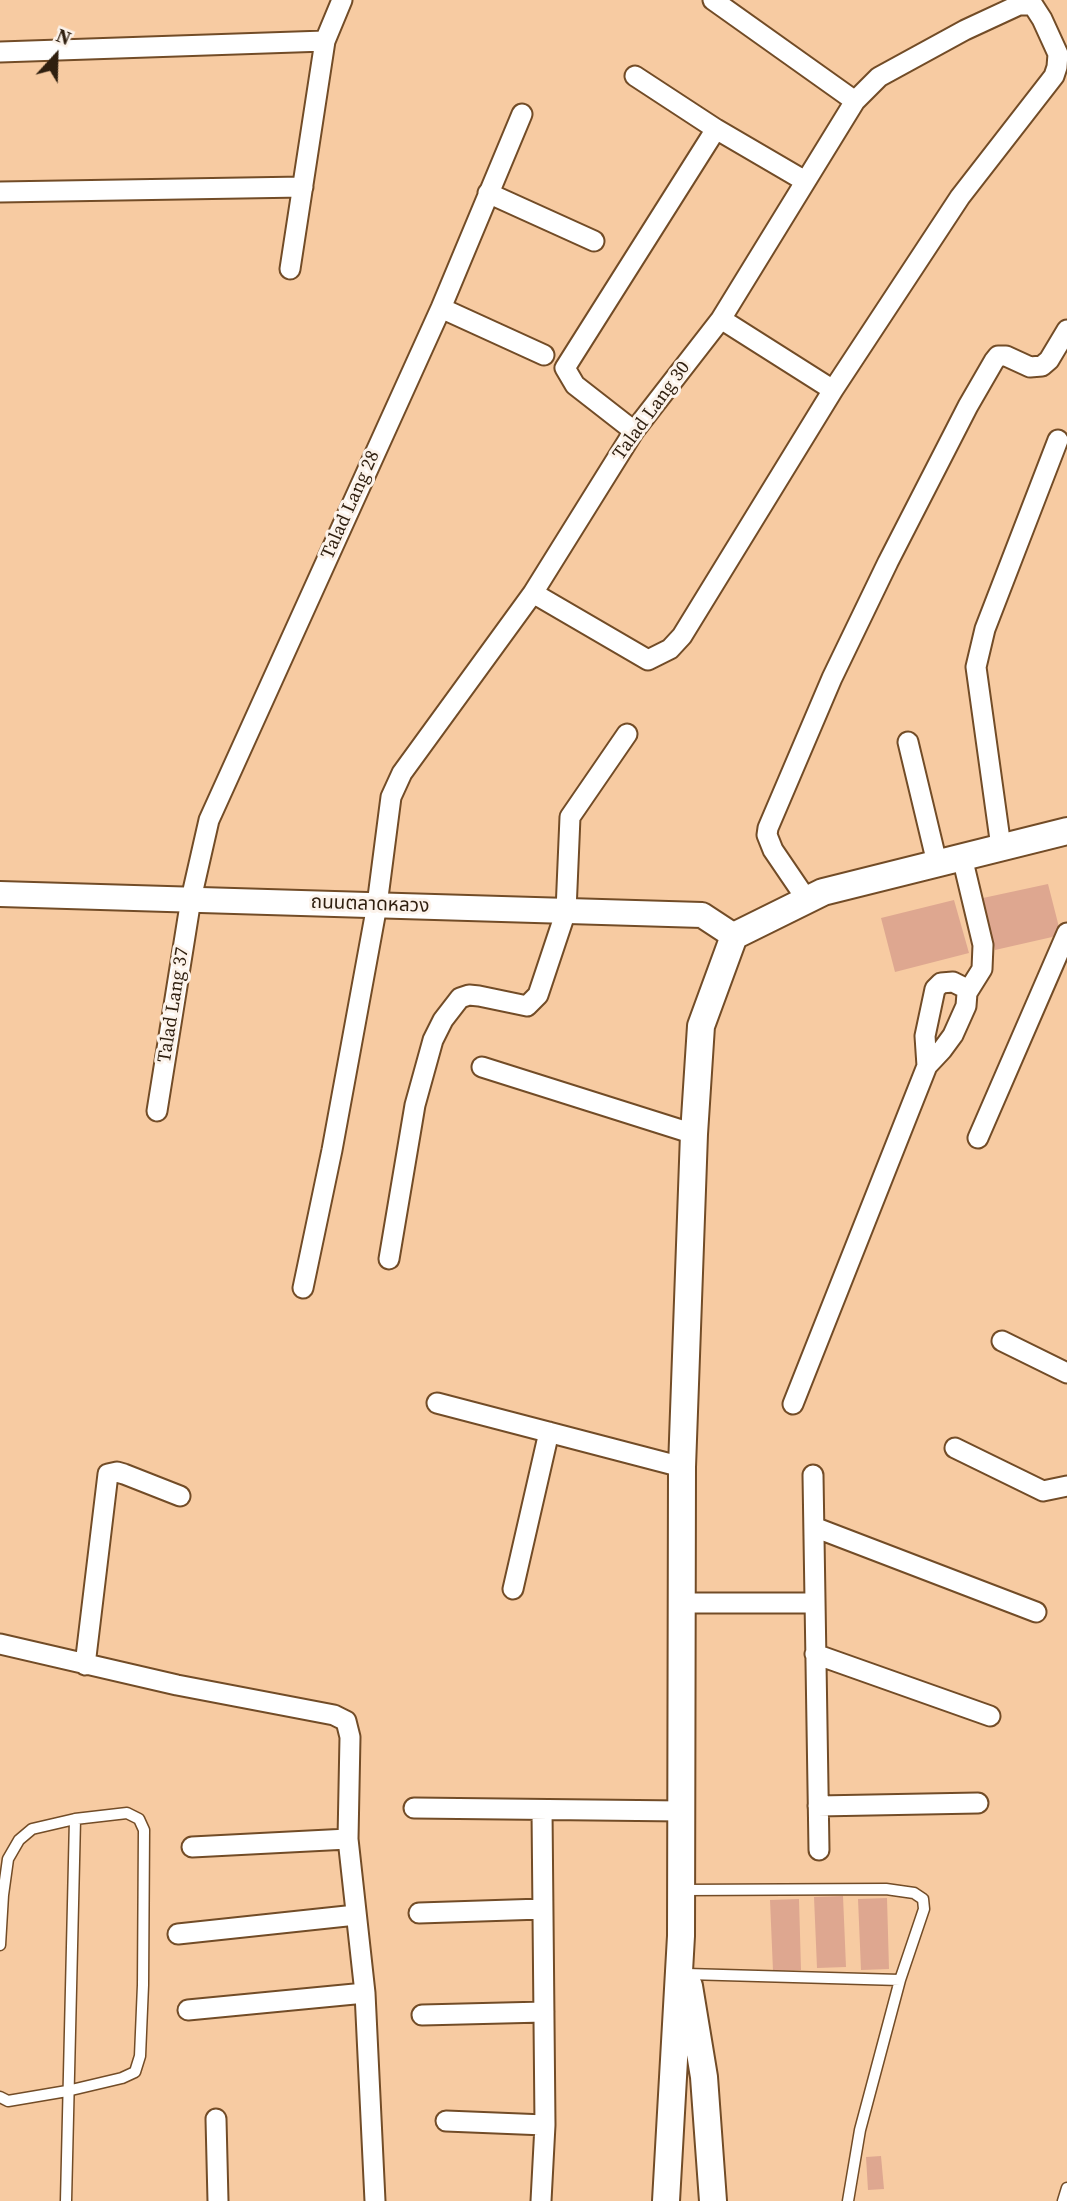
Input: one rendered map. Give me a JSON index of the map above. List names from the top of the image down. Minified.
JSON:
{"streets":{"street":["Talad Lang 30","Talad Lang 28","ถนนตลาดหลวง","Talad Lang 37"]},"crossings":[["Talad Lang 30","ถนนตลาดหลวง"],["Talad Lang 28","ถนนตลาดหลวง"],["Talad Lang 28","Talad Lang 37"],["ถนนตลาดหลวง","Talad Lang 37"]],"north":"top"}
